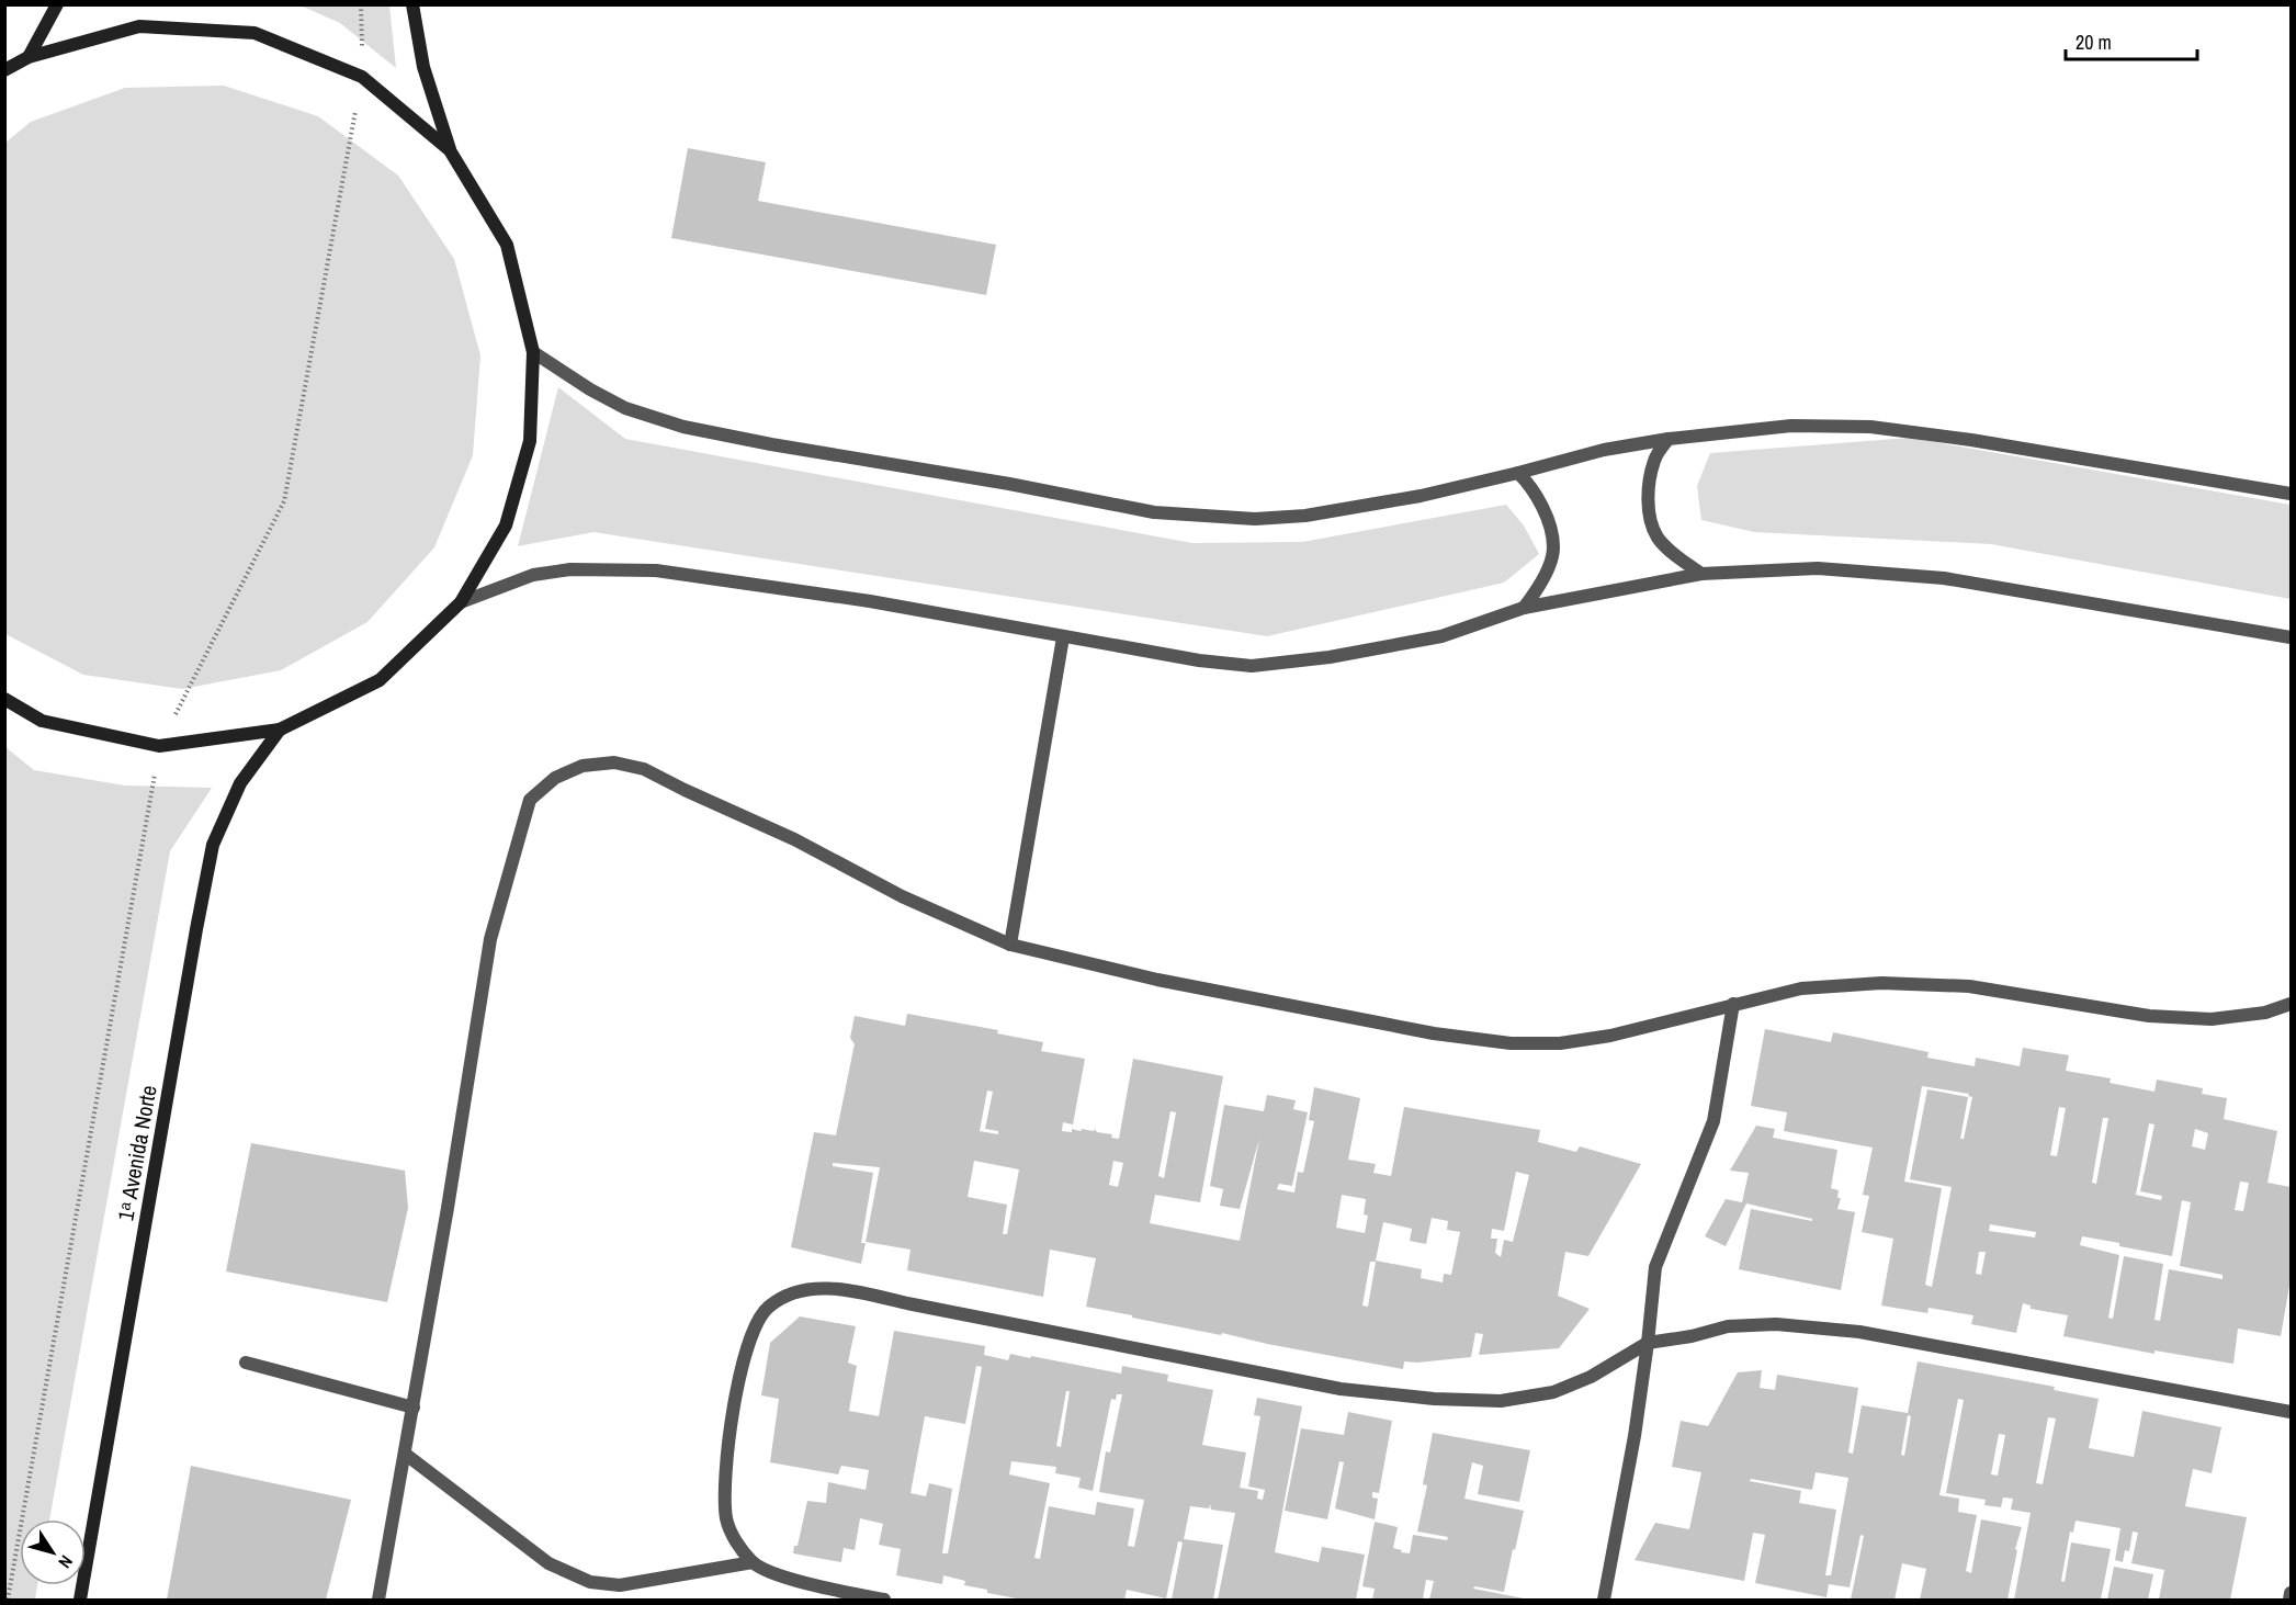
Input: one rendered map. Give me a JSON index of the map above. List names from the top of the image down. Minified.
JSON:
{"streets":{"main road":["1ᵃ Avenida Norte"]},"scale_bar":"20 m","north":"bottom right"}
